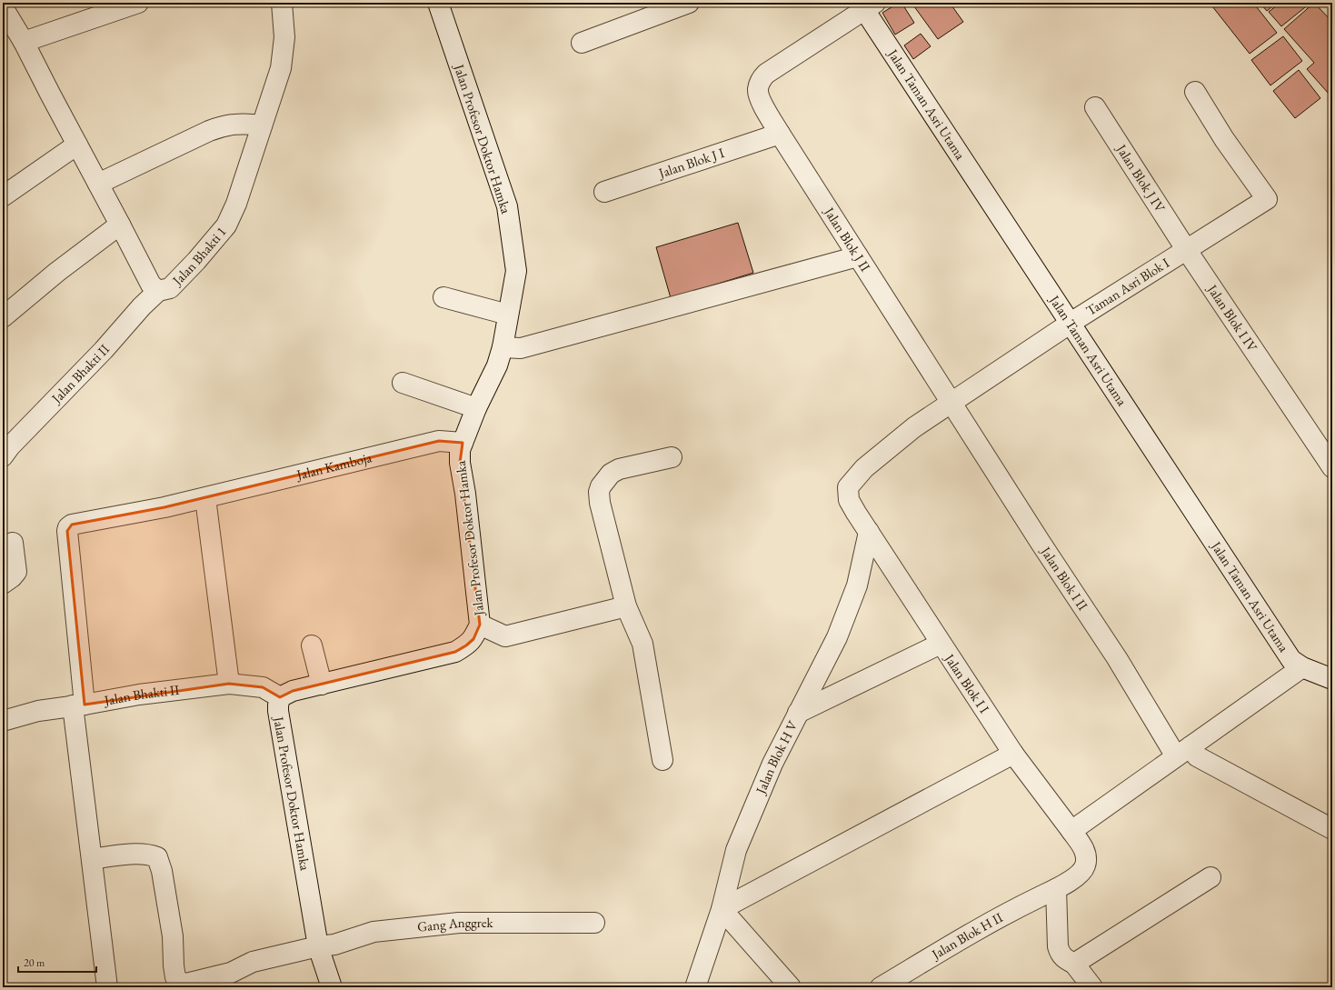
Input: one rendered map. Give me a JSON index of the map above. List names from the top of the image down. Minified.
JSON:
{"streets":{"street":["Jalan Taman Asri Utama","Jalan Profesor Doktor Hamka","Jalan Blok J I","Jalan Blok J IV","Jalan Blok J II","Jalan Bhakti 1","Taman Asri Blok I","Jalan Blok I IV","Jalan Bhakti II","Jalan Kamboja","Jalan Blok I II","Jalan Blok I I","Jalan Blok H V","Gang Anggrek","Jalan Blok H II"]},"crossings":[["Jalan Taman Asri Utama","Jalan Blok J II"],["Jalan Taman Asri Utama","Taman Asri Blok I"],["Jalan Profesor Doktor Hamka","Jalan Bhakti II"],["Jalan Profesor Doktor Hamka","Jalan Kamboja"],["Jalan Profesor Doktor Hamka","Gang Anggrek"],["Jalan Blok J I","Jalan Blok J II"],["Jalan Blok J IV","Taman Asri Blok I"],["Jalan Blok J IV","Jalan Blok I IV"],["Jalan Blok J II","Taman Asri Blok I"],["Jalan Blok J II","Jalan Blok I II"],["Jalan Blok J II","Jalan Blok I I"],["Jalan Bhakti 1","Jalan Bhakti II"],["Taman Asri Blok I","Jalan Blok I IV"],["Taman Asri Blok I","Jalan Blok I II"],["Taman Asri Blok I","Jalan Blok I I"],["Jalan Bhakti II","Jalan Kamboja"],["Jalan Blok I II","Jalan Blok I I"],["Jalan Blok I I","Jalan Blok H V"],["Jalan Blok I I","Jalan Blok H II"]],"scale_bar":"20 m"}
